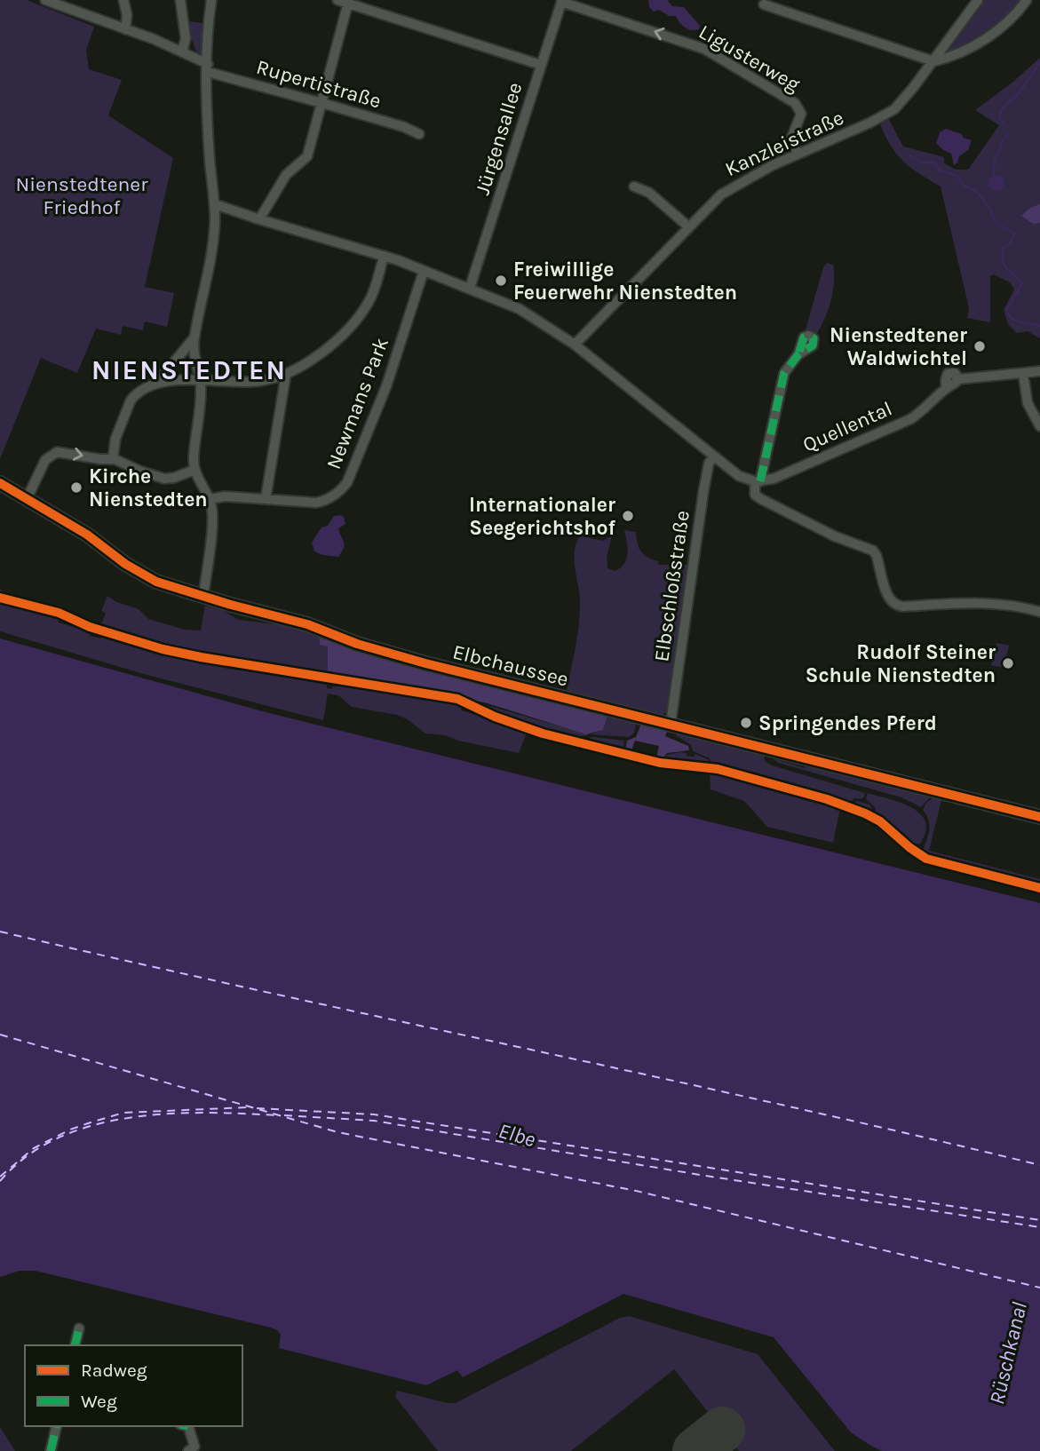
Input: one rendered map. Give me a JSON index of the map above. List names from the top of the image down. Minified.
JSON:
{"streets":{"main road":["Elbchaussee"],"street":["Ligusterweg","Rupertistraße","Jürgensallee","Kanzleistraße","Newmans Park","Quellental","Elbschloßstraße"]},"crossings":[["Ligusterweg","Jürgensallee"],["Ligusterweg","Kanzleistraße"],["Elbschloßstraße","Elbchaussee"]],"one_way":["Ligusterweg"],"districts":["NIENSTEDTEN"],"water":["Elbe","Rüschkanal"],"parks":["Nienstedtener Friedhof"],"places":["Freiwillige Feuerwehr Nienstedten","Nienstedtener Waldwichtel","Kirche Nienstedten","Internationaler Seegerichtshof","Rudolf Steiner Schule Nienstedten","Springendes Pferd"],"legend":["Radweg","Weg"]}
